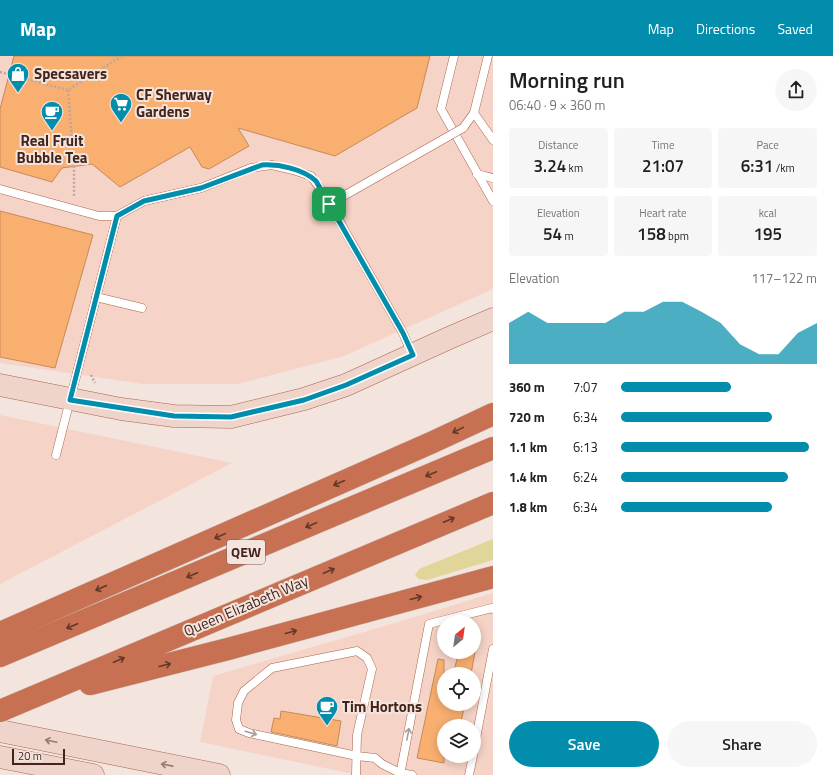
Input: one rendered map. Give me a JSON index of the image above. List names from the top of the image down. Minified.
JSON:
{"streets":{"highway":["QEW","Queen Elizabeth Way"]},"places":{"shop":["Specsavers"],"supermarket":["CF Sherway Gardens"],"cafe":["Real Fruit Bubble Tea","Tim Hortons"]},"scale_bar":"20 m","north":"top right","page":{"header":"Map","nav":["Map","Directions","Saved"],"heading":["Morning run","06:40 · 9 × 360 m"],"stats":[["Distance","3.24 km"],["Time","21:07"],["Pace","6:31 /km"],["Elevation","54 m"],["Heart rate","158 bpm"],["kcal","195"]],"chart":["Elevation","117–122 m"],"list":[{"name":"360 m","note":"7:07"},{"name":"720 m","note":"6:34"},{"name":"1.1 km","note":"6:13"},{"name":"1.4 km","note":"6:24"},{"name":"1.8 km","note":"6:34"}],"buttons":["Save","Share"],"scale":"20 m"}}
